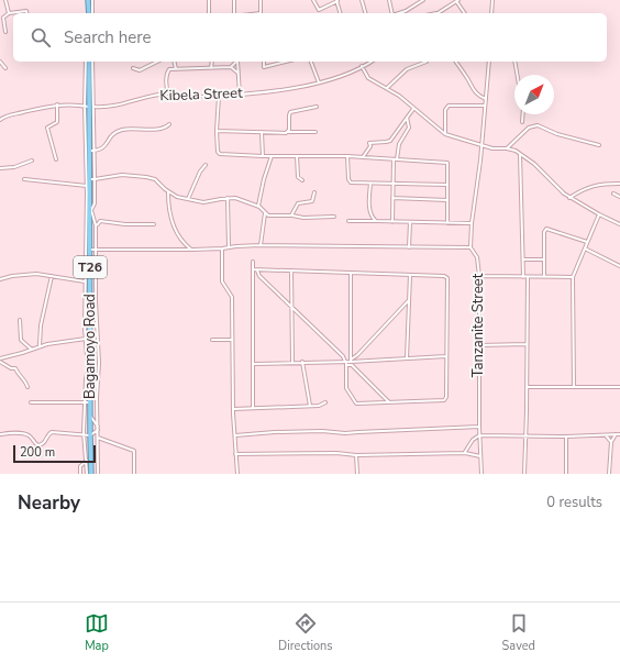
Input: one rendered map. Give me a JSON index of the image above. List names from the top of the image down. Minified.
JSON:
{"streets":{"highway":["T26","Bagamoyo Road"],"street":["Kibela Street","Tanzanite Street"]},"crossings":[["Kibela Street","Bagamoyo Road"]],"scale_bar":"200 m","north":"top right","page":{"search":"Search here","scale":"200 m","heading":["Nearby","0 results"],"nav":["Map","Directions","Saved"]}}
